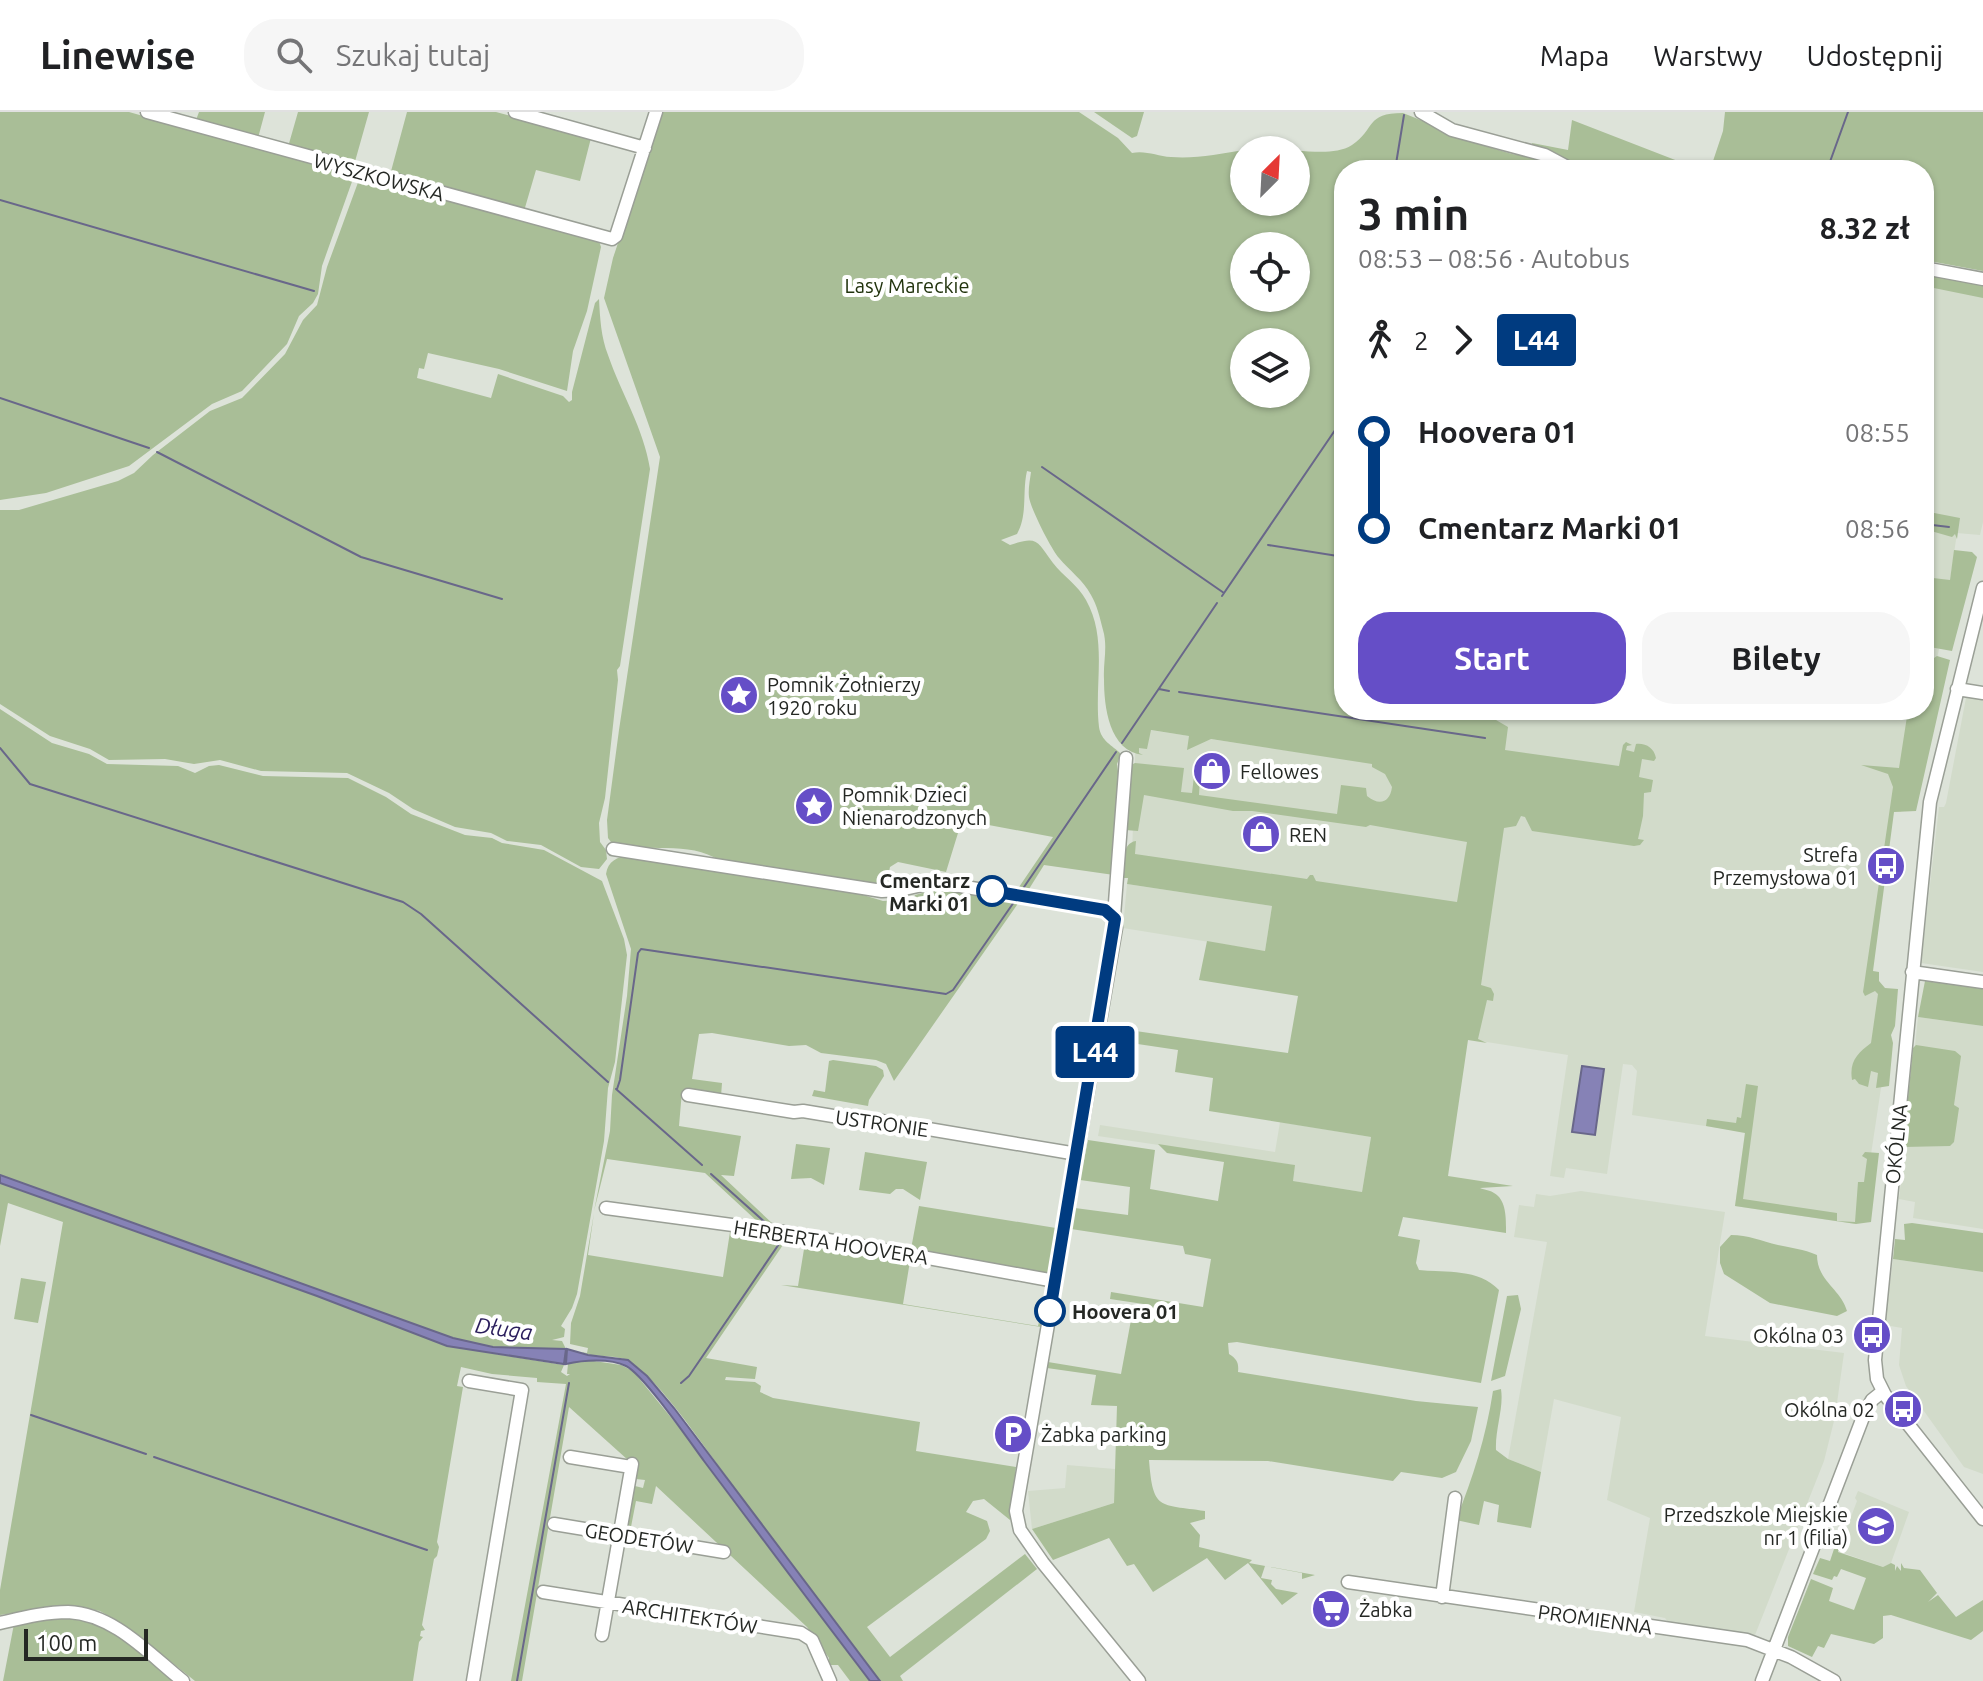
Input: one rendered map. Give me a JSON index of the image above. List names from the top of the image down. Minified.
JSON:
{"streets":{"street":["WYSZKOWSKA","USTRONIE","OKÓLNA","HERBERTA HOOVERA","GEODETÓW","ARCHITEKTÓW","PROMIENNA"]},"water":["Długa"],"parks":["Lasy Mareckie"],"places":{"place":["Pomnik Żołnierzy 1920 roku","Pomnik Dzieci Nienarodzonych"],"shop":["Fellowes","REN"],"bus stop":["Strefa Przemysłowa 01","Okólna 03","Okólna 02"],"other":["Cmentarz Marki 01","Hoovera 01"],"parking":["Żabka parking"],"school or university":["Przedszkole Miejskie nr 1 (filia)"],"supermarket":["Żabka"]},"lines":["bus line L44"],"scale_bar":"100 m","north":"top right","page":{"header":"Linewise","search":"Szukaj tutaj","nav":["Mapa","Warstwy","Udostępnij"],"on_map":"L44","heading":["3 min","08:53 – 08:56 · Autobus","8.32 zł"],"legs":["2","L44"],"list":[{"name":"Hoovera 01","value":"08:55"},{"name":"Cmentarz Marki 01","value":"08:56"}],"buttons":["Start","Bilety"],"scale":"100 m"}}
